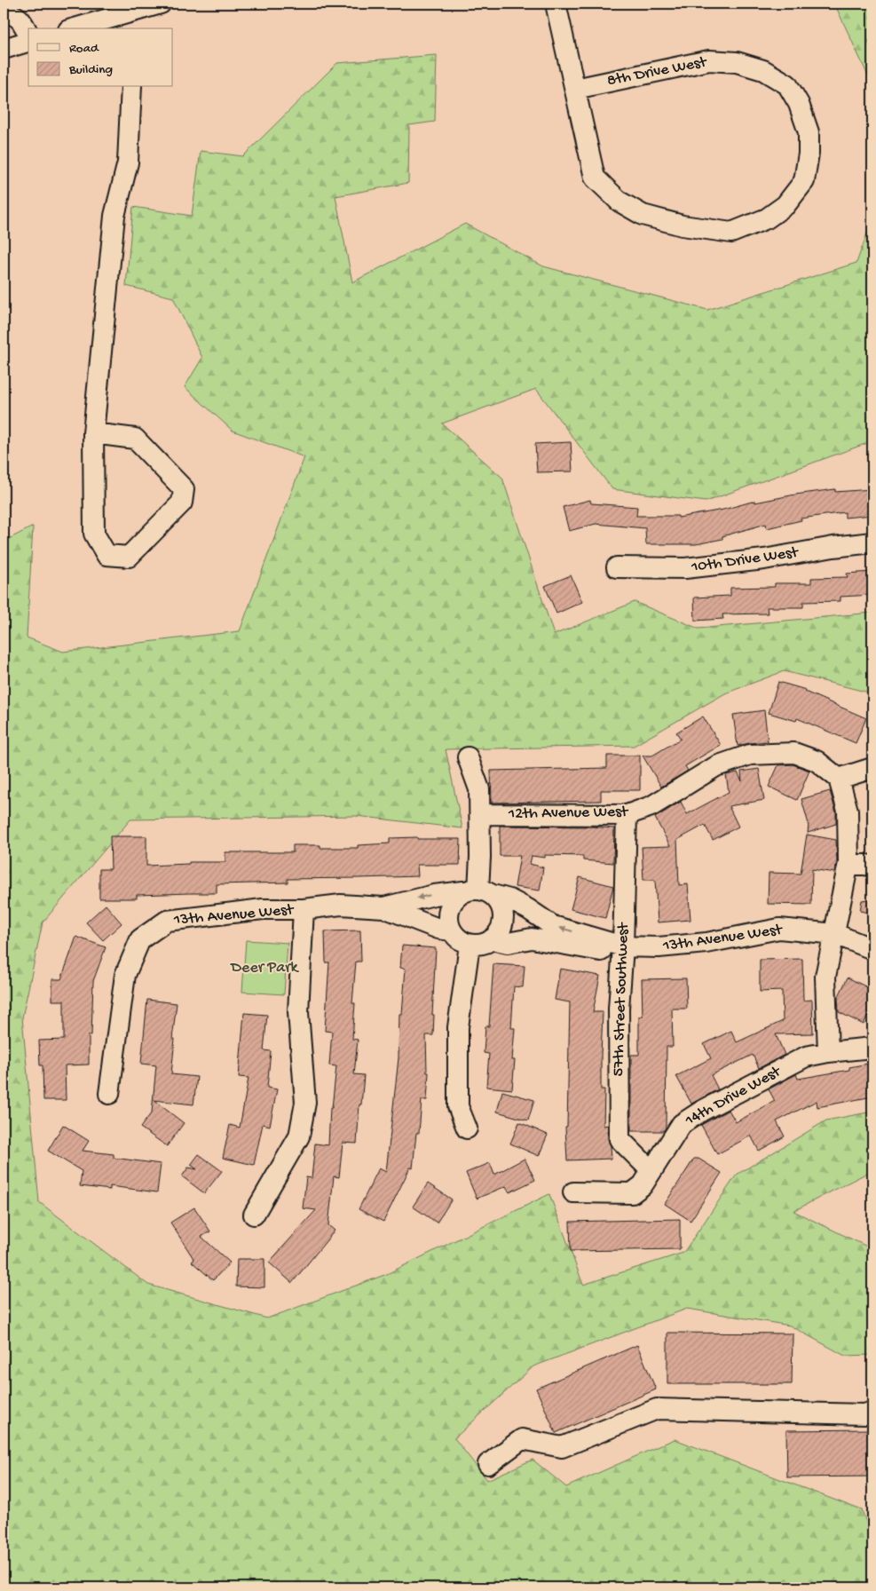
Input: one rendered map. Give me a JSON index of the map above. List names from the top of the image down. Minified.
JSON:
{"streets":{"street":["8th Drive West","10th Drive West","12th Avenue West","13th Avenue West","57th Street Southwest","14th Drive West"]},"crossings":[["12th Avenue West","57th Street Southwest"],["13th Avenue West","57th Street Southwest"],["57th Street Southwest","14th Drive West"]],"parks":["Deer Park"],"legend":["Road","Building"]}
